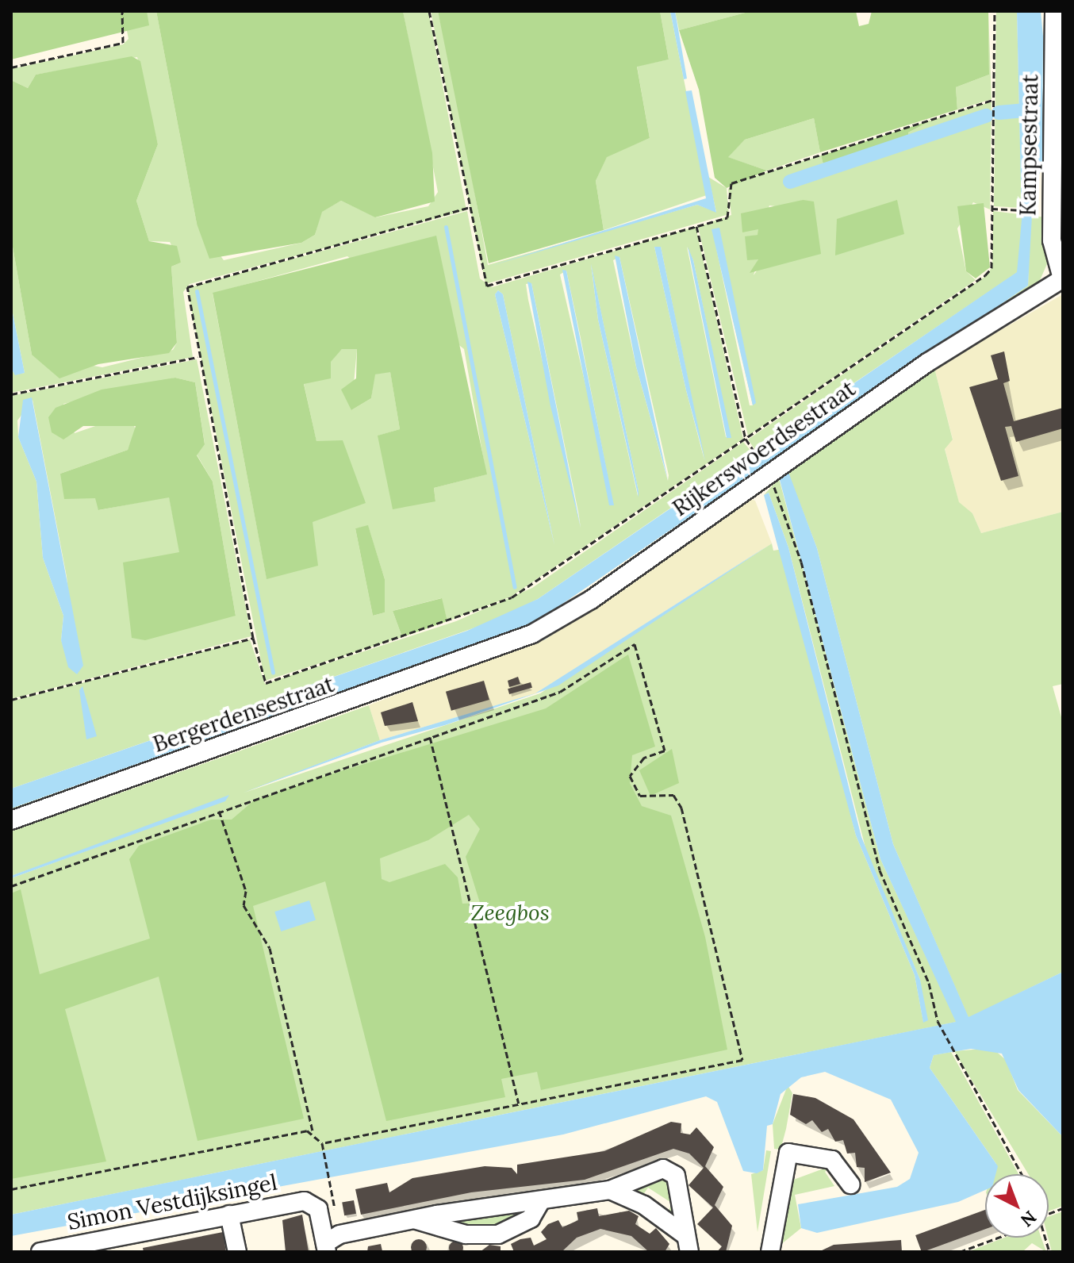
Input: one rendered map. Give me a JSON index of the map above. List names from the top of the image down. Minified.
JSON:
{"streets":{"street":["Kampsestraat","Rijkerswoerdsestraat","Bergerdensestraat","Simon Vestdijksingel"]},"crossings":[["Kampsestraat","Rijkerswoerdsestraat"],["Rijkerswoerdsestraat","Bergerdensestraat"]],"parks":["Zeegbos"],"north":"bottom right"}
